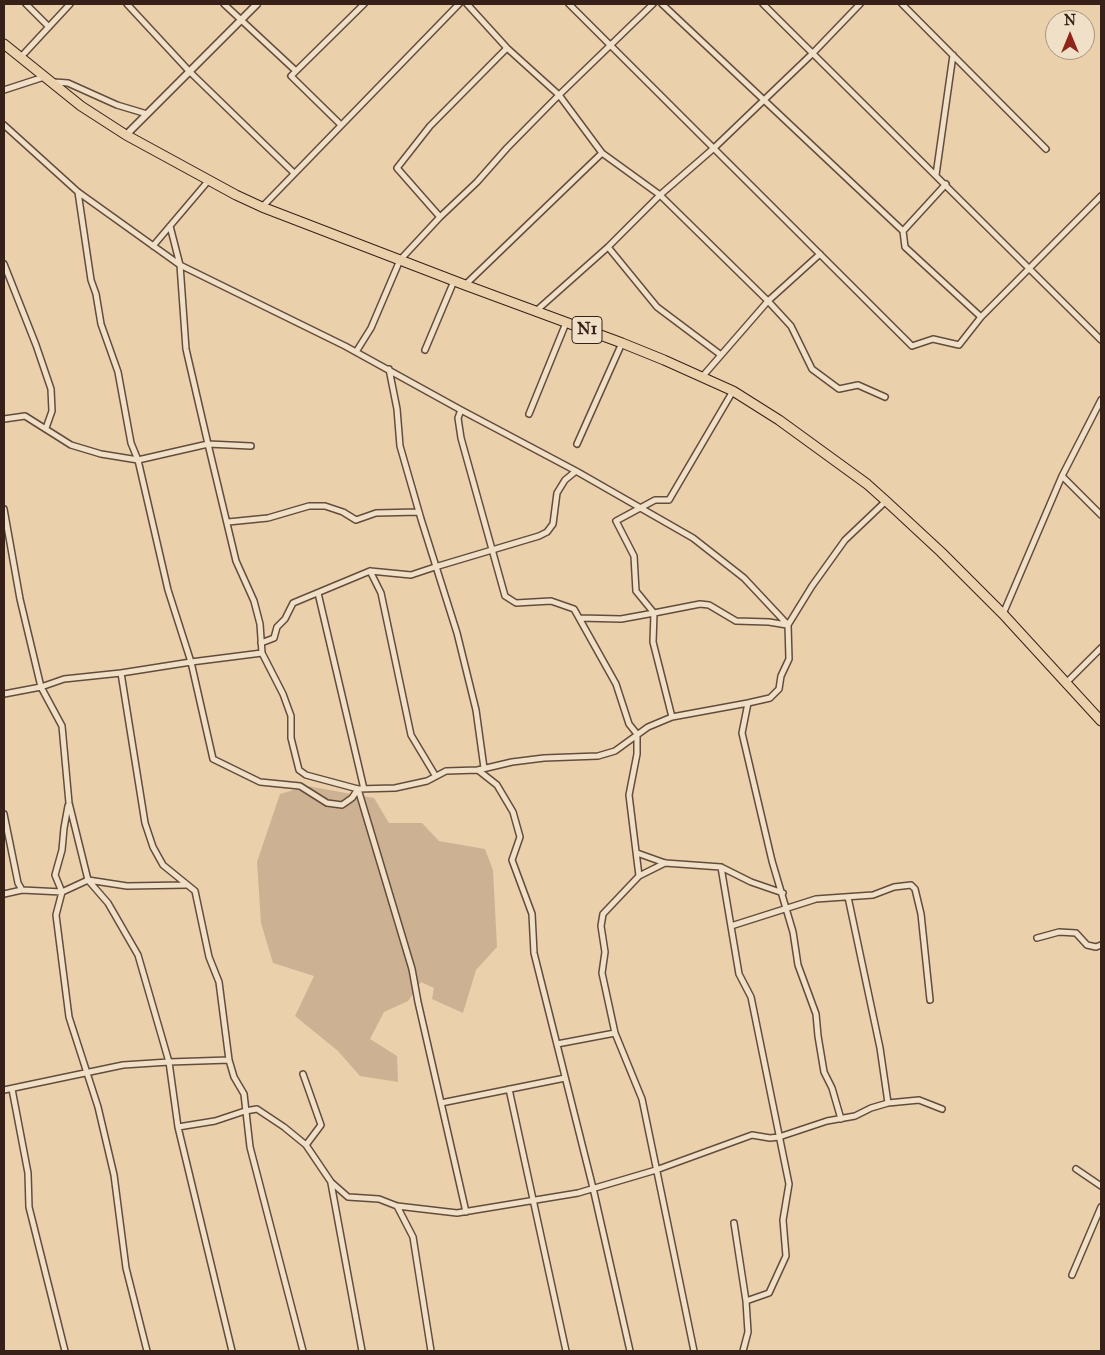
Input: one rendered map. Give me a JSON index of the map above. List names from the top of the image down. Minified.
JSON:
{"streets":{"highway":["N1"]},"north":"top"}
